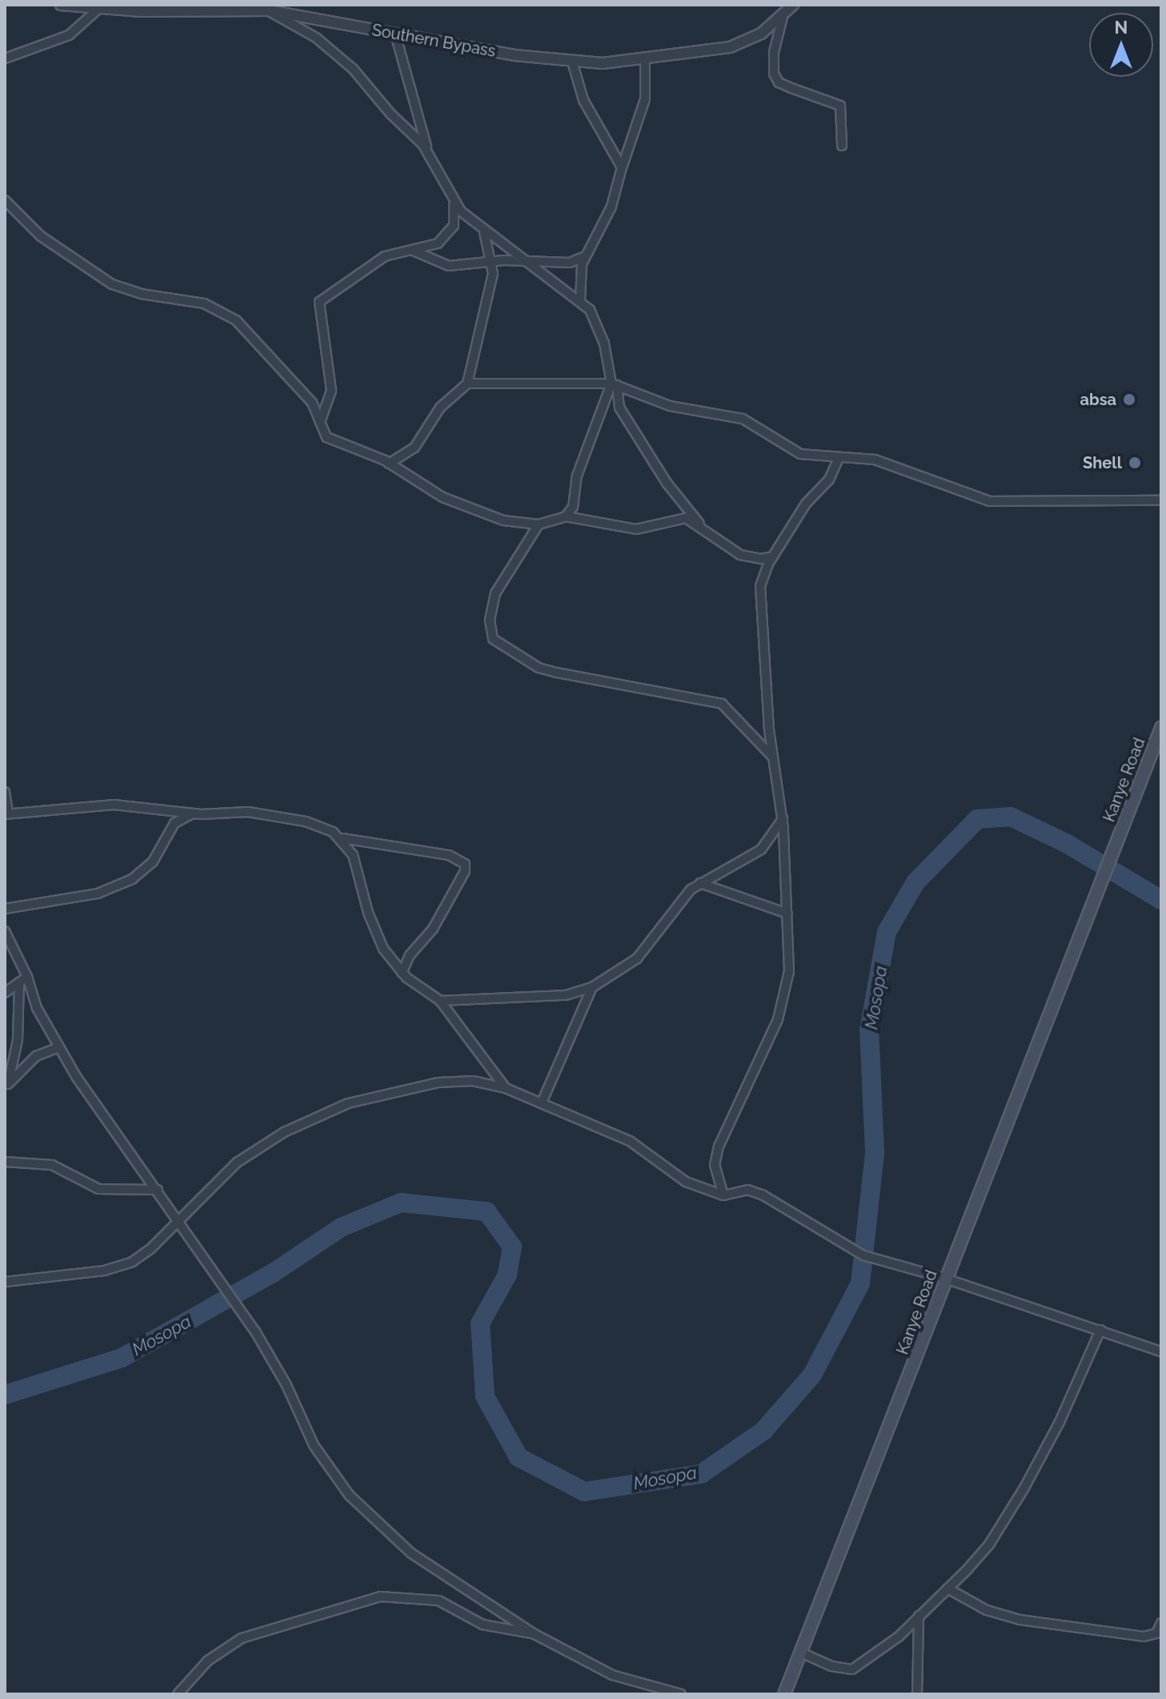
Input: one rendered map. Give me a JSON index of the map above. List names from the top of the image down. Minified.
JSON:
{"streets":{"main road":["Kanye Road"],"street":["Southern Bypass"]},"water":["Mosopa"],"places":["absa","Shell"],"north":"top"}
